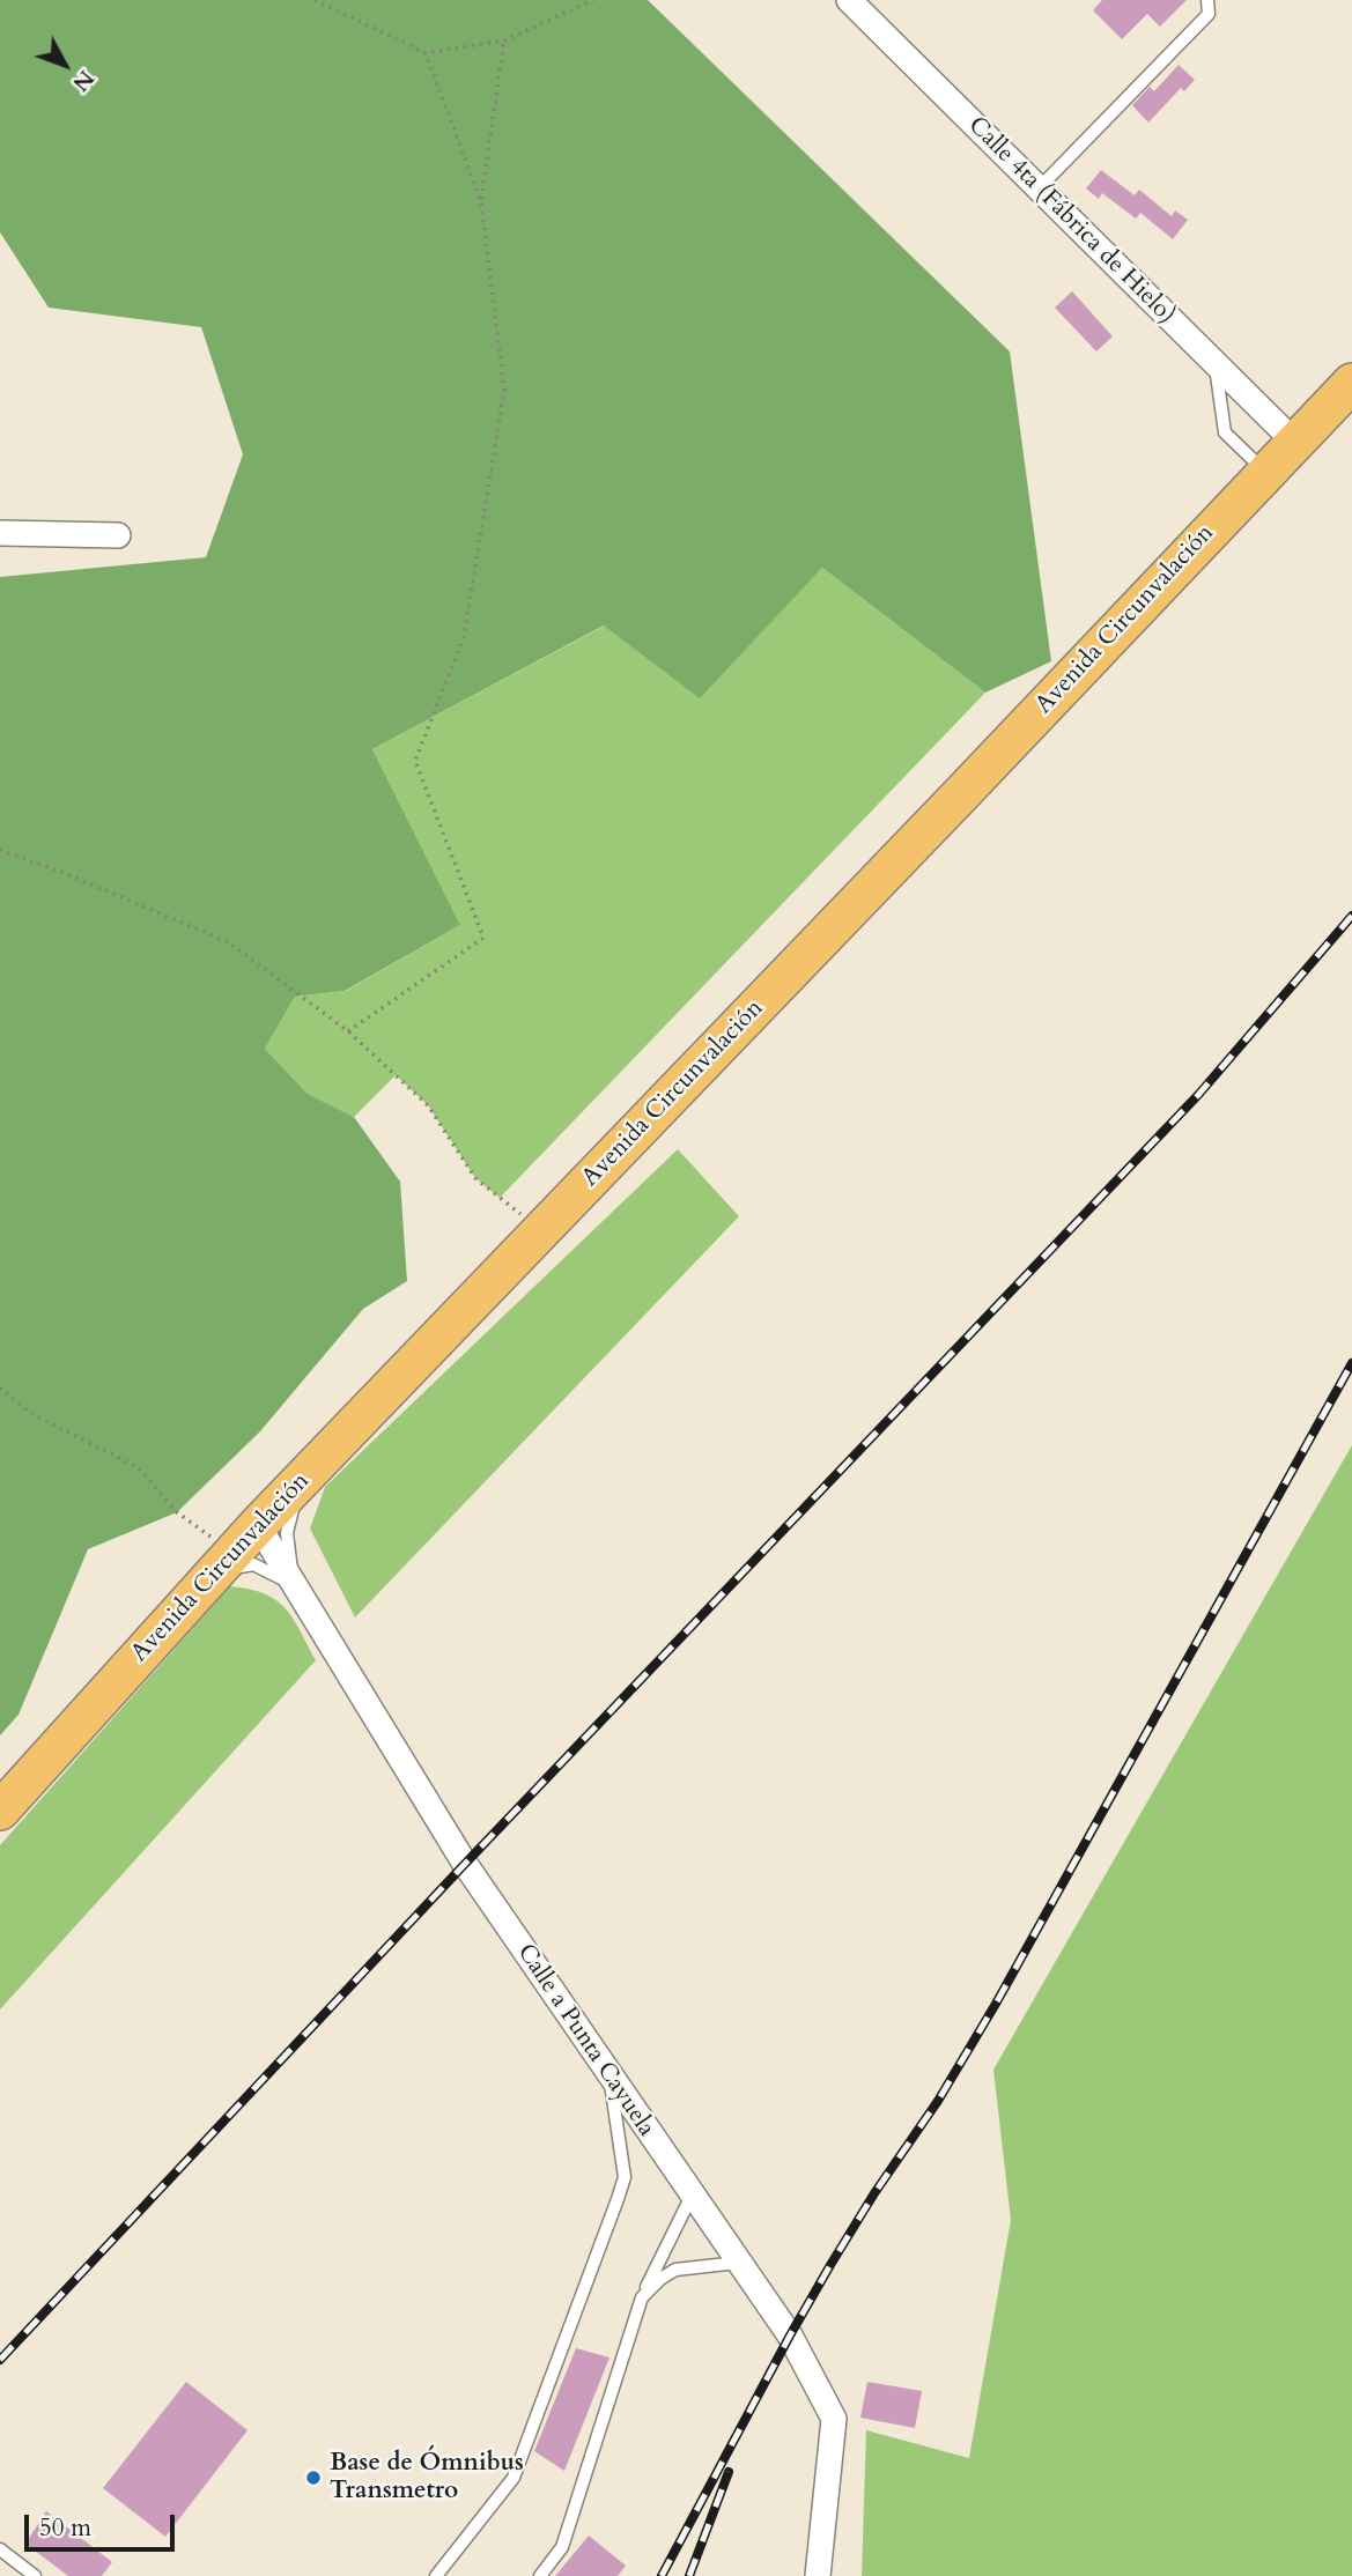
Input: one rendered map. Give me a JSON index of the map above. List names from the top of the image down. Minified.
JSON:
{"streets":{"highway":["Avenida Circunvalación"],"street":["Calle 4ta (Fábrica de Hielo)","Calle a Punta Cayuela"]},"crossings":[["Calle 4ta (Fábrica de Hielo)","Avenida Circunvalación"],["Avenida Circunvalación","Calle a Punta Cayuela"]],"places":["Base de Ómnibus Transmetro"],"scale_bar":"50 m","north":"bottom right"}
